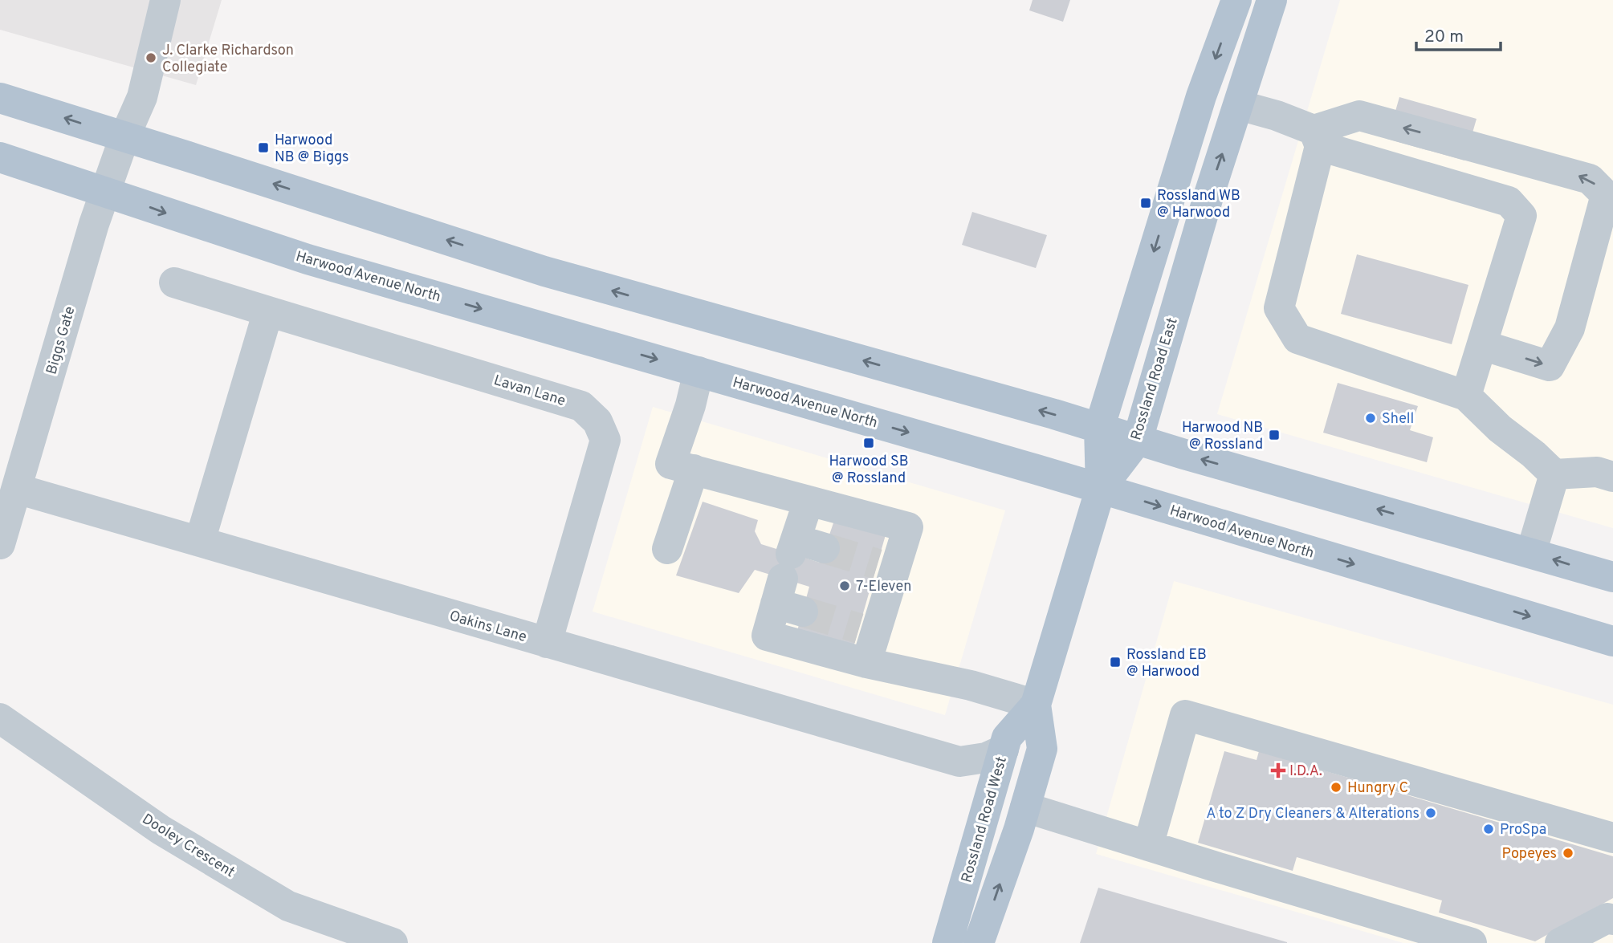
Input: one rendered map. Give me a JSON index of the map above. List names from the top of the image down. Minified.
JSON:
{"streets":{"main road":["Harwood Avenue North","Rossland Road East","Rossland Road West"],"street":["Biggs Gate","Lavan Lane","Oakins Lane","Dooley Crescent"]},"crossings":[["Harwood Avenue North","Biggs Gate"],["Harwood Avenue North","Rossland Road East"],["Harwood Avenue North","Rossland Road West"],["Biggs Gate","Oakins Lane"],["Rossland Road East","Rossland Road West"],["Lavan Lane","Oakins Lane"],["Oakins Lane","Rossland Road West"]],"places":{"other":["J. Clarke Richardson Collegiate","Shell","7-Eleven","Hungry C","A to Z Dry Cleaners & Alterations","ProSpa","Popeyes"],"transit":["Harwood NB @ Biggs","Rossland WB @ Harwood","Harwood NB @ Rossland","Harwood SB @ Rossland","Rossland EB @ Harwood"],"health":["I.D.A."]},"scale_bar":"20 m"}
